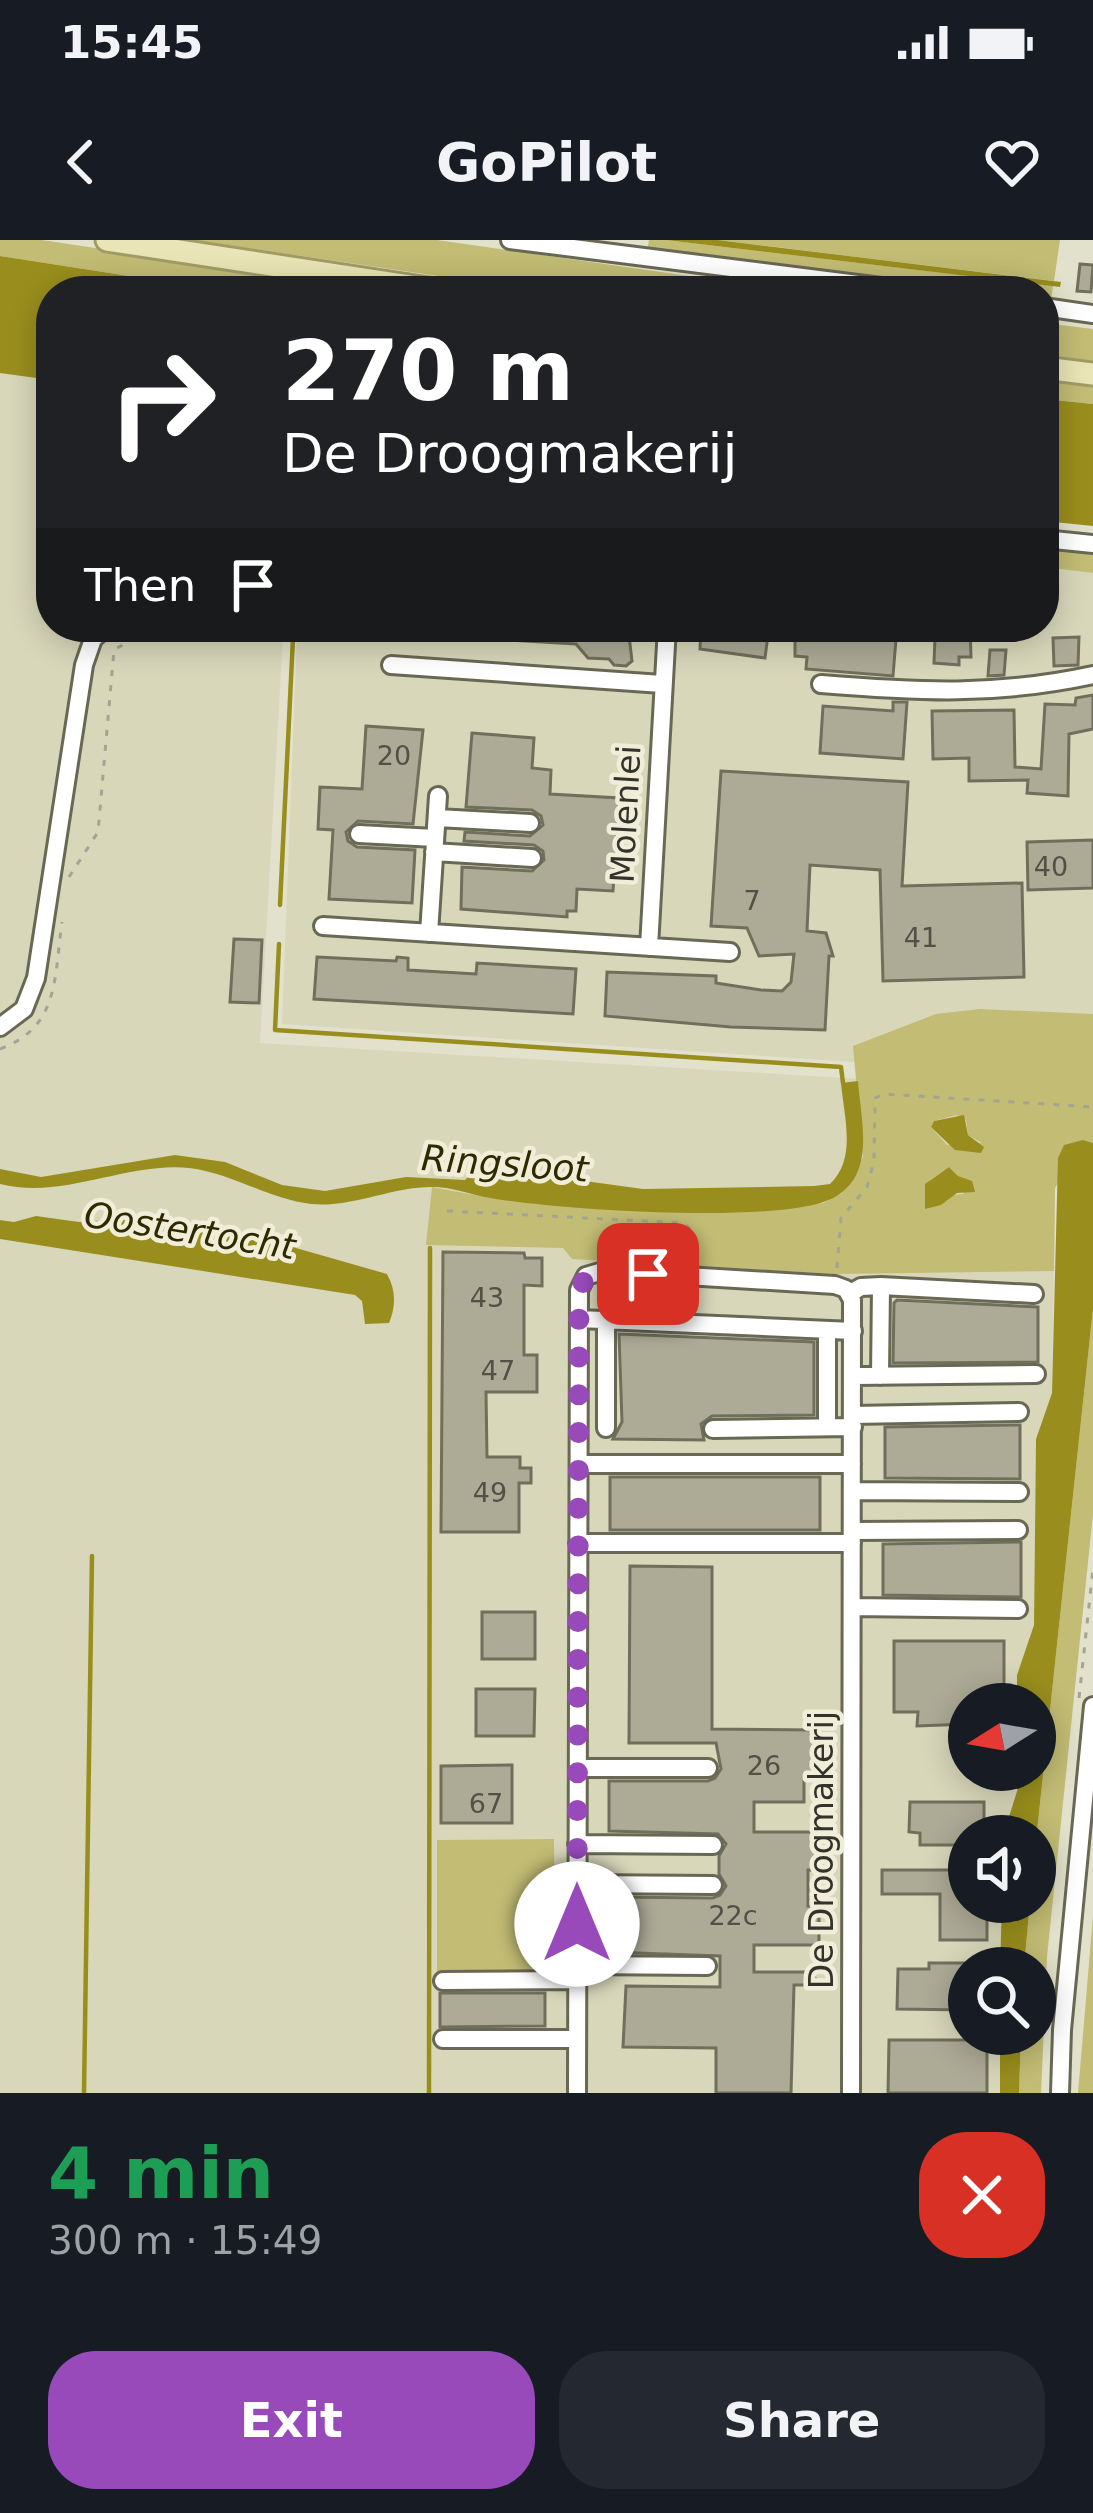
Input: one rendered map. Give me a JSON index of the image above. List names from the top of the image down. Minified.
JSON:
{"streets":{"street":["Molenlei","De Droogmakerij"]},"water":["Ringsloot","Oostertocht"],"house_numbers":["20","40","7","41","43","47","49","26","67","22c"],"north":"left","page":{"status":"15:45","header":"GoPilot","turn":["270 m","De Droogmakerij"],"then":"Then","heading":["4 min","300 m · 15:49"],"buttons":["Exit","Share"]}}
